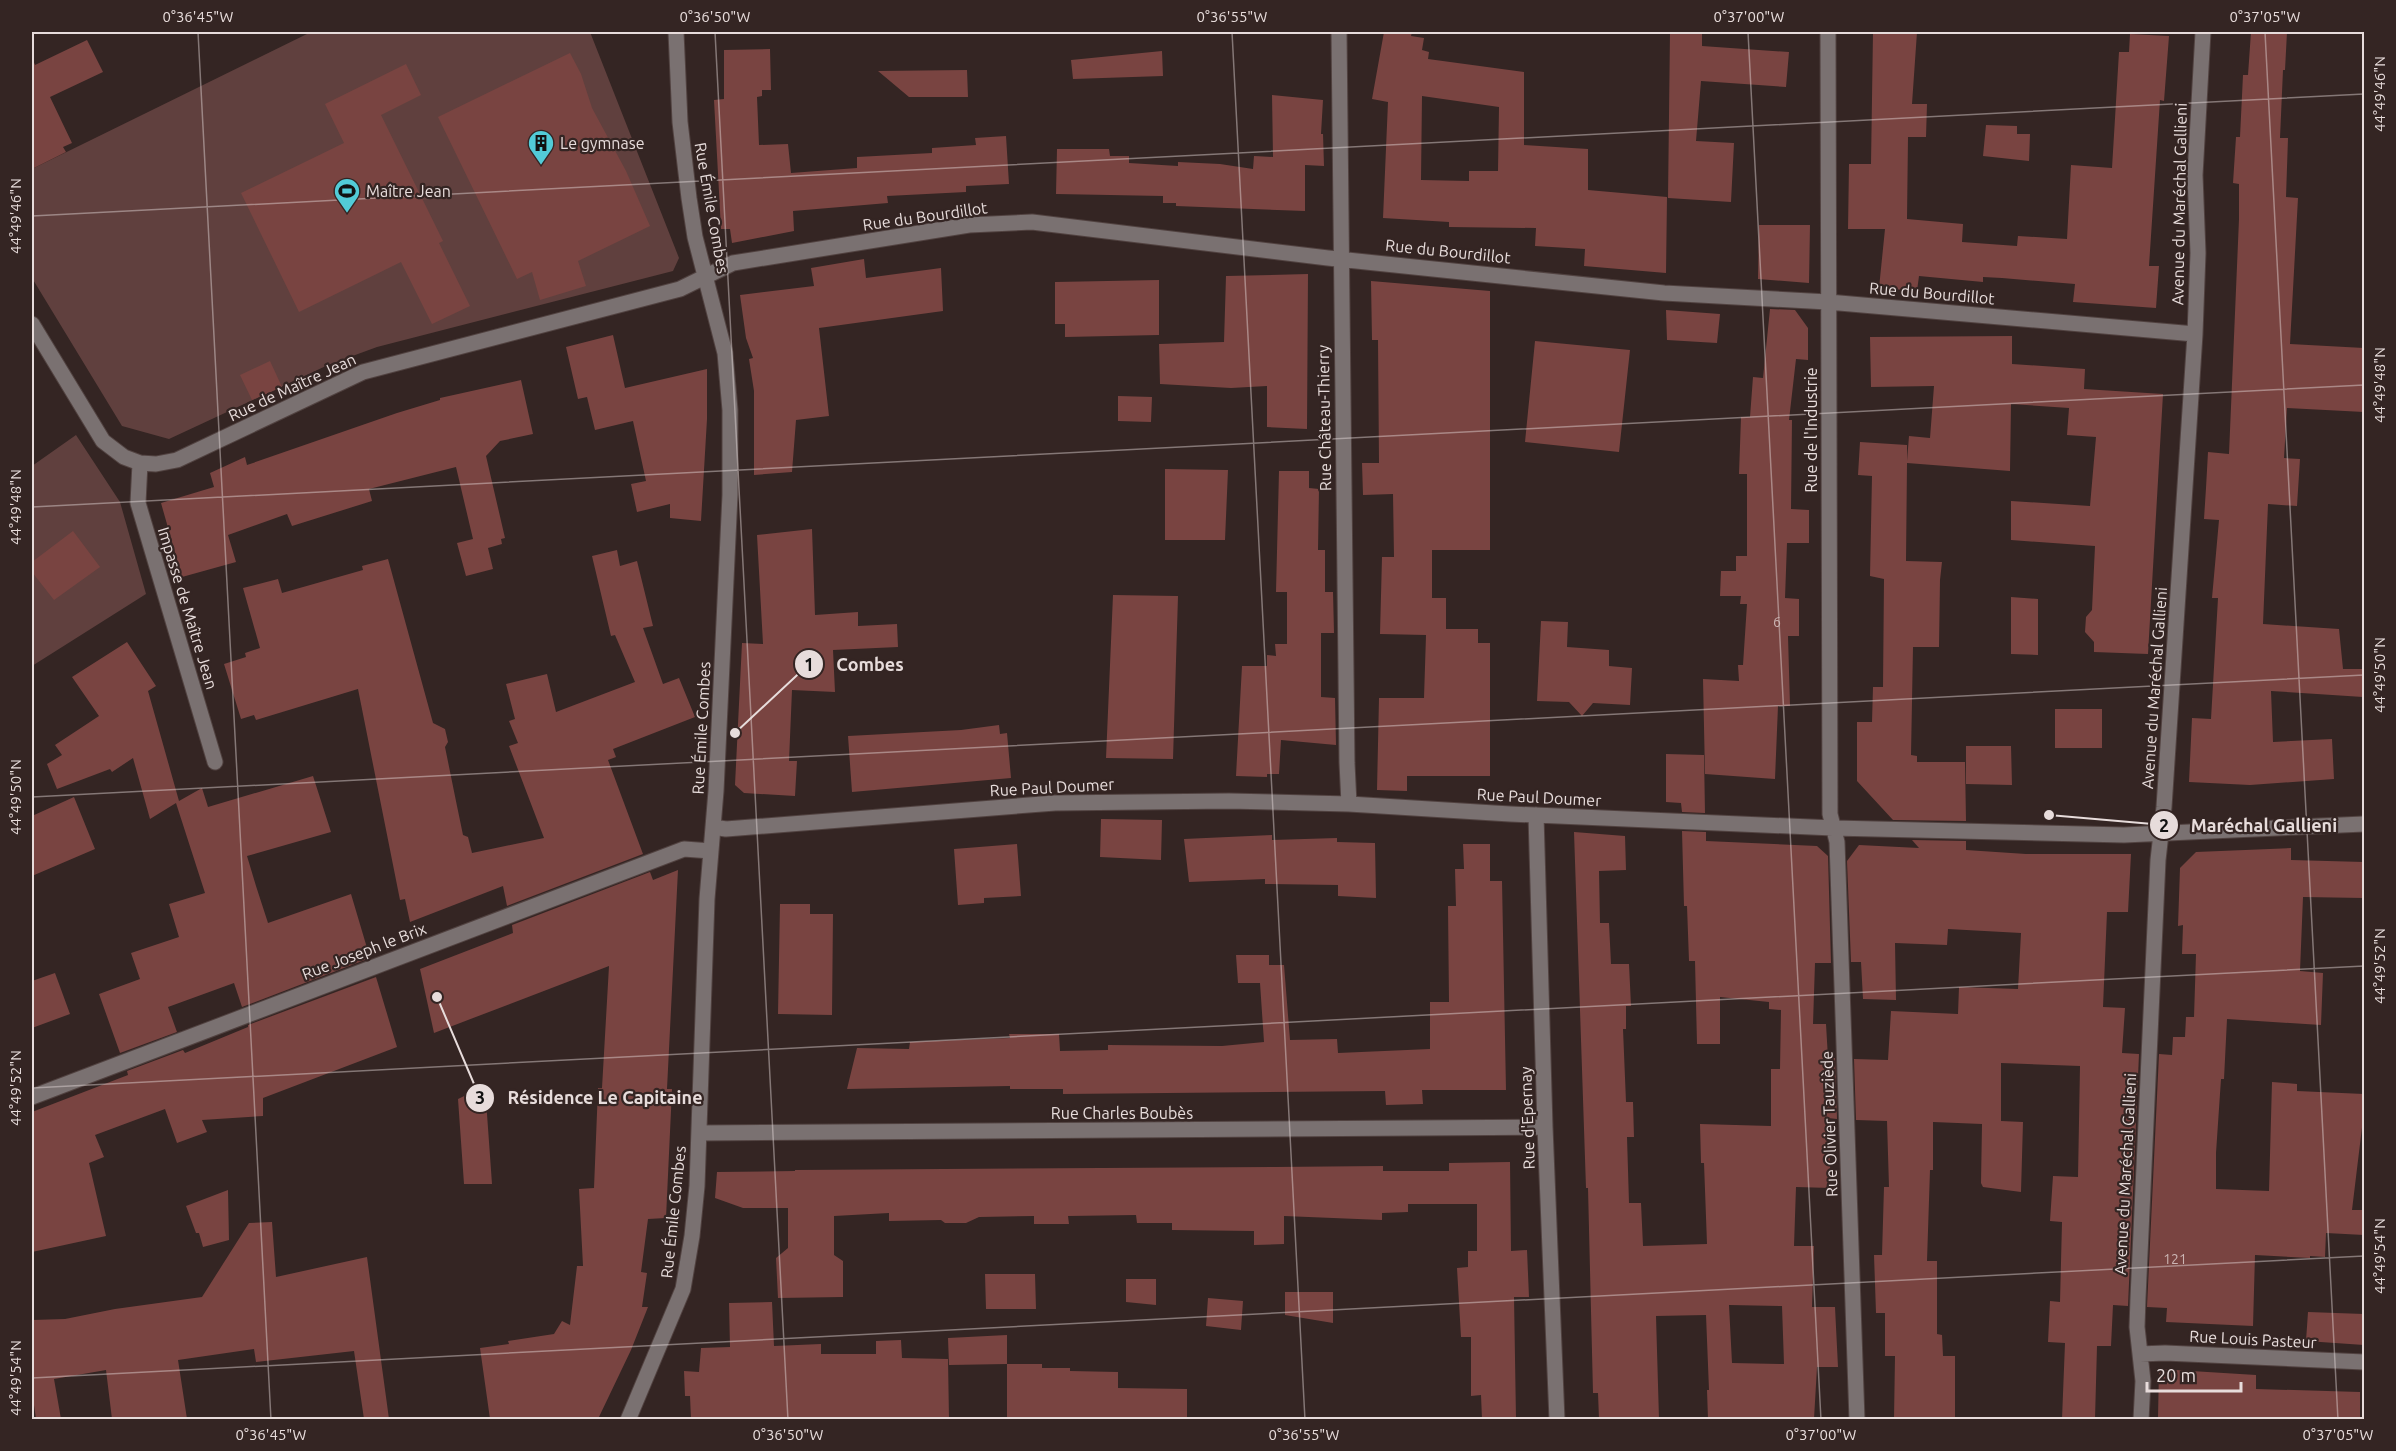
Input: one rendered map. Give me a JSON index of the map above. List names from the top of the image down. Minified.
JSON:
{"streets":{"street":["Avenue du Maréchal Gallieni","Rue Émile Combes","Rue du Bourdillot","Rue de Maître Jean","Rue Château-Thierry","Rue de l'Industrie","Impasse de Maître Jean","Rue Paul Doumer","Rue Joseph le Brix","Rue Charles Boubès","Rue d'Epernay","Rue Olivier Tauziède","Rue Louis Pasteur"]},"crossings":[["Avenue du Maréchal Gallieni","Rue du Bourdillot"],["Avenue du Maréchal Gallieni","Rue Paul Doumer"],["Avenue du Maréchal Gallieni","Rue Louis Pasteur"],["Rue Émile Combes","Rue du Bourdillot"],["Rue Émile Combes","Rue de Maître Jean"],["Rue Émile Combes","Rue Paul Doumer"],["Rue Émile Combes","Rue Joseph le Brix"],["Rue Émile Combes","Rue Charles Boubès"],["Rue du Bourdillot","Rue de Maître Jean"],["Rue du Bourdillot","Rue Château-Thierry"],["Rue du Bourdillot","Rue de l'Industrie"],["Rue de Maître Jean","Impasse de Maître Jean"],["Rue Château-Thierry","Rue Paul Doumer"],["Rue de l'Industrie","Rue Paul Doumer"],["Rue de l'Industrie","Rue Olivier Tauziède"],["Rue Paul Doumer","Rue d'Epernay"],["Rue Paul Doumer","Rue Olivier Tauziède"],["Rue Charles Boubès","Rue d'Epernay"]],"places":{"building":["Le gymnase"],"sports":["Maître Jean"],"other":["Combes","Maréchal Gallieni","Résidence Le Capitaine"]},"house_numbers":["6","121"],"scale_bar":"20 m","coordinates":["0°36'45\"W","0°36'50\"W","0°36'55\"W","0°37'00\"W","0°37'05\"W","44°49'46\"N","44°49'48\"N","44°49'50\"N","44°49'52\"N","44°49'54\"N"]}
